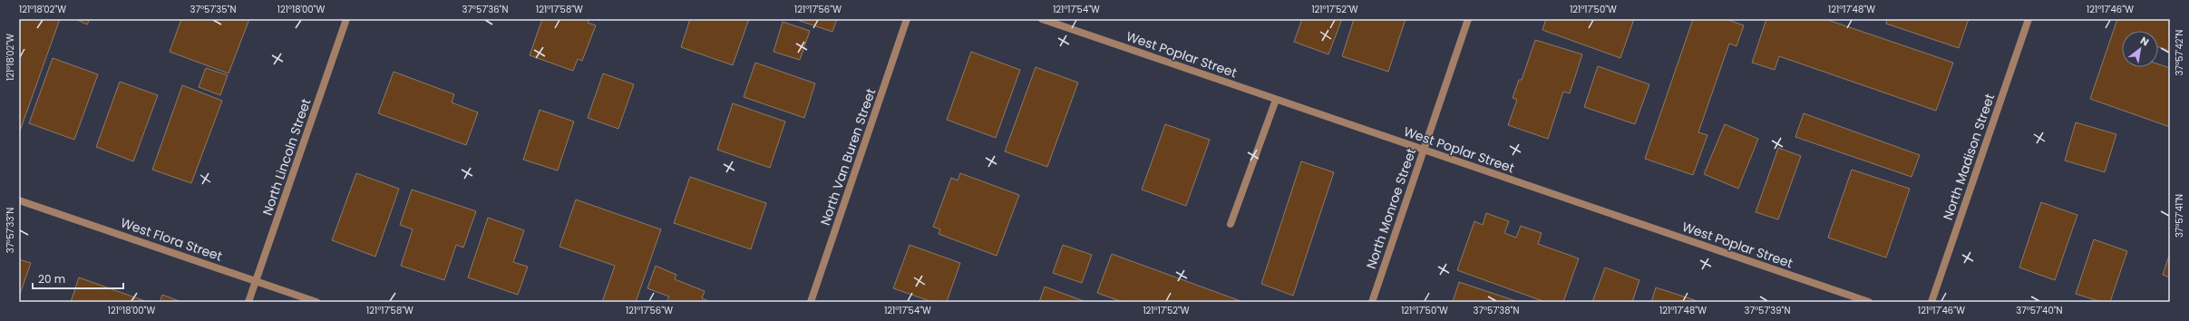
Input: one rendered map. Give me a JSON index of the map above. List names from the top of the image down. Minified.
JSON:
{"streets":{"street":["West Poplar Street","North Lincoln Street","North Van Buren Street","North Madison Street","North Monroe Street","West Flora Street"]},"crossings":[["West Poplar Street","North Monroe Street"],["North Lincoln Street","West Flora Street"]],"scale_bar":"20 m","north":"top right","coordinates":["121°18'02\"W","37°57'35\"N","121°18'00\"W","37°57'36\"N","121°17'58\"W","121°17'56\"W","121°17'54\"W","121°17'52\"W","121°17'50\"W","121°17'48\"W","121°17'46\"W","37°57'42\"N","37°57'41\"N","37°57'33\"N","37°57'38\"N","37°57'39\"N","37°57'40\"N"]}
